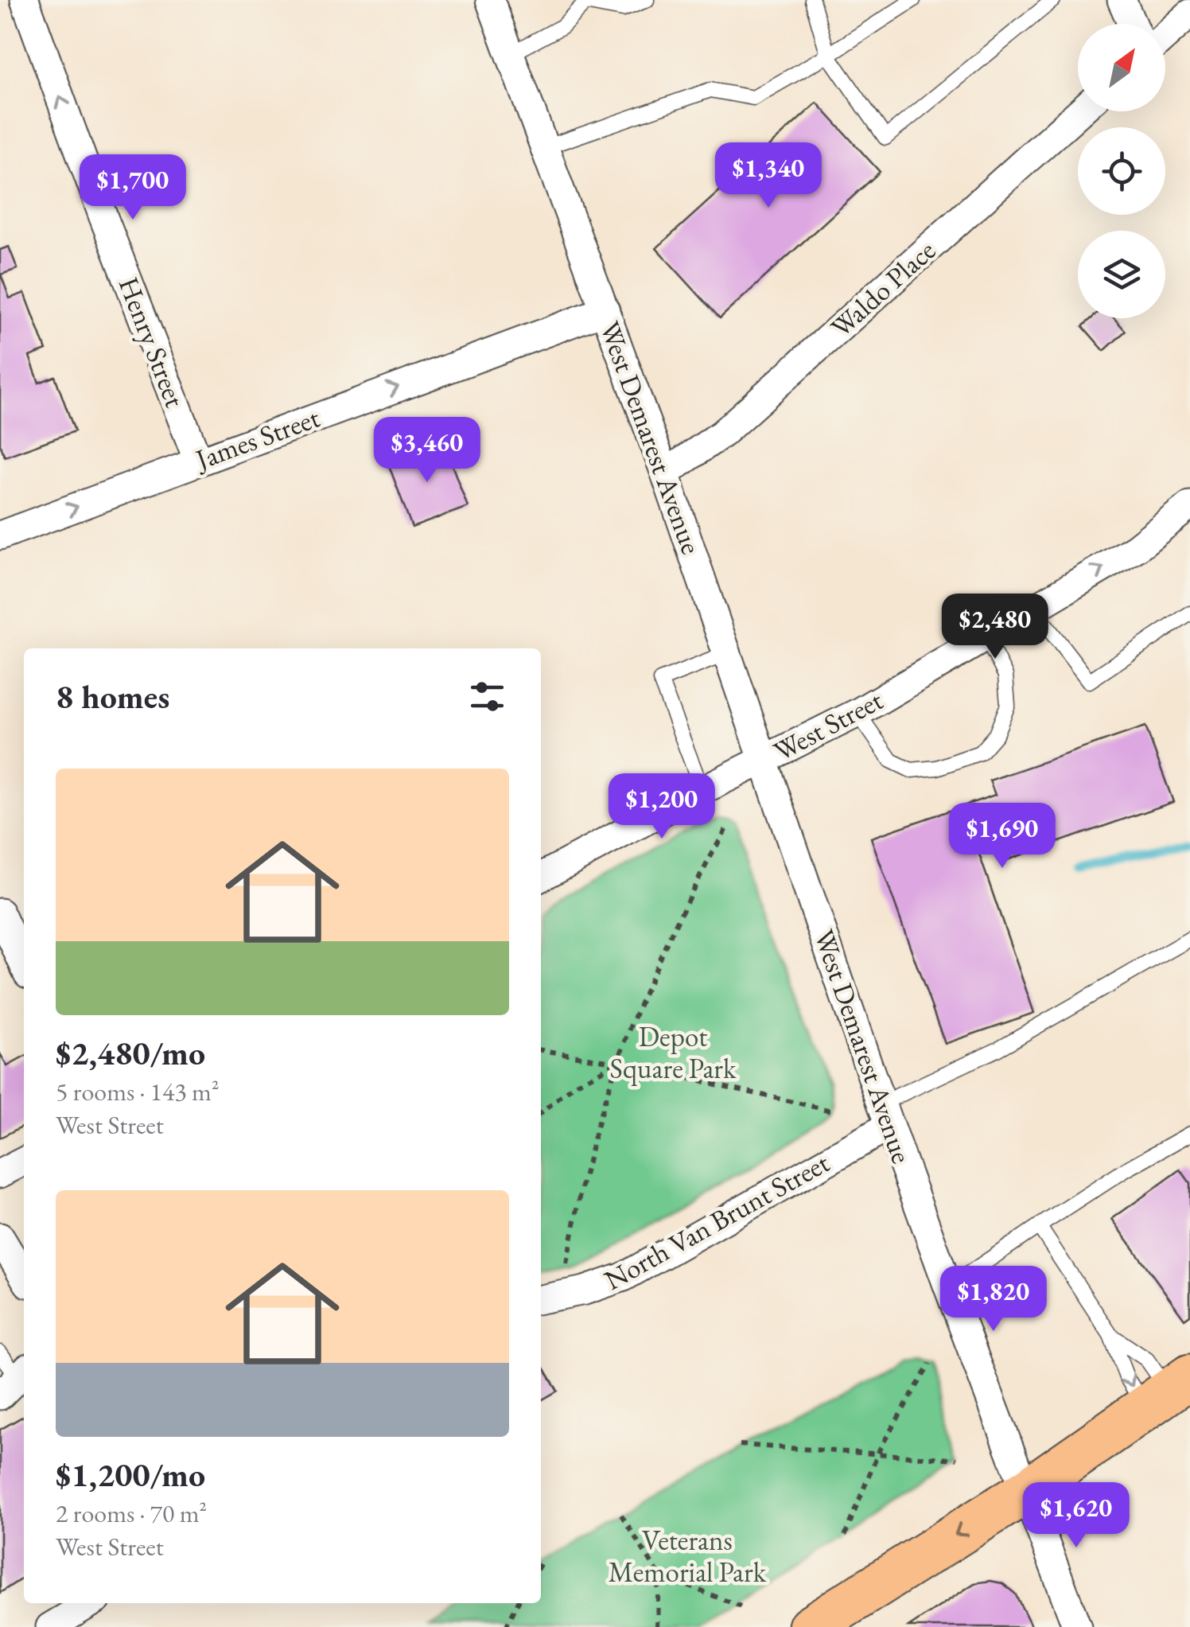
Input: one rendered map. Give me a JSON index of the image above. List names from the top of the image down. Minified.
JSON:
{"streets":{"street":["Waldo Place","Henry Street","West Demarest Avenue","James Street","West Street","North Van Brunt Street"]},"crossings":[["Waldo Place","West Demarest Avenue"],["Henry Street","James Street"],["West Demarest Avenue","James Street"],["West Demarest Avenue","West Street"],["West Demarest Avenue","North Van Brunt Street"]],"one_way":["Henry Street","James Street"],"parks":["Depot Square Park","Veterans Memorial Park"],"north":"top right","page":{"price":["$1,340","$1,700","$3,460","$2,480","$1,200","$1,690","$1,820","$1,620"],"heading":"8 homes","list":[{"name":"$2,480/mo","note":"5 rooms · 143 m² · West Street"},{"name":"$1,200/mo","note":"2 rooms · 70 m² · West Street"}]}}
